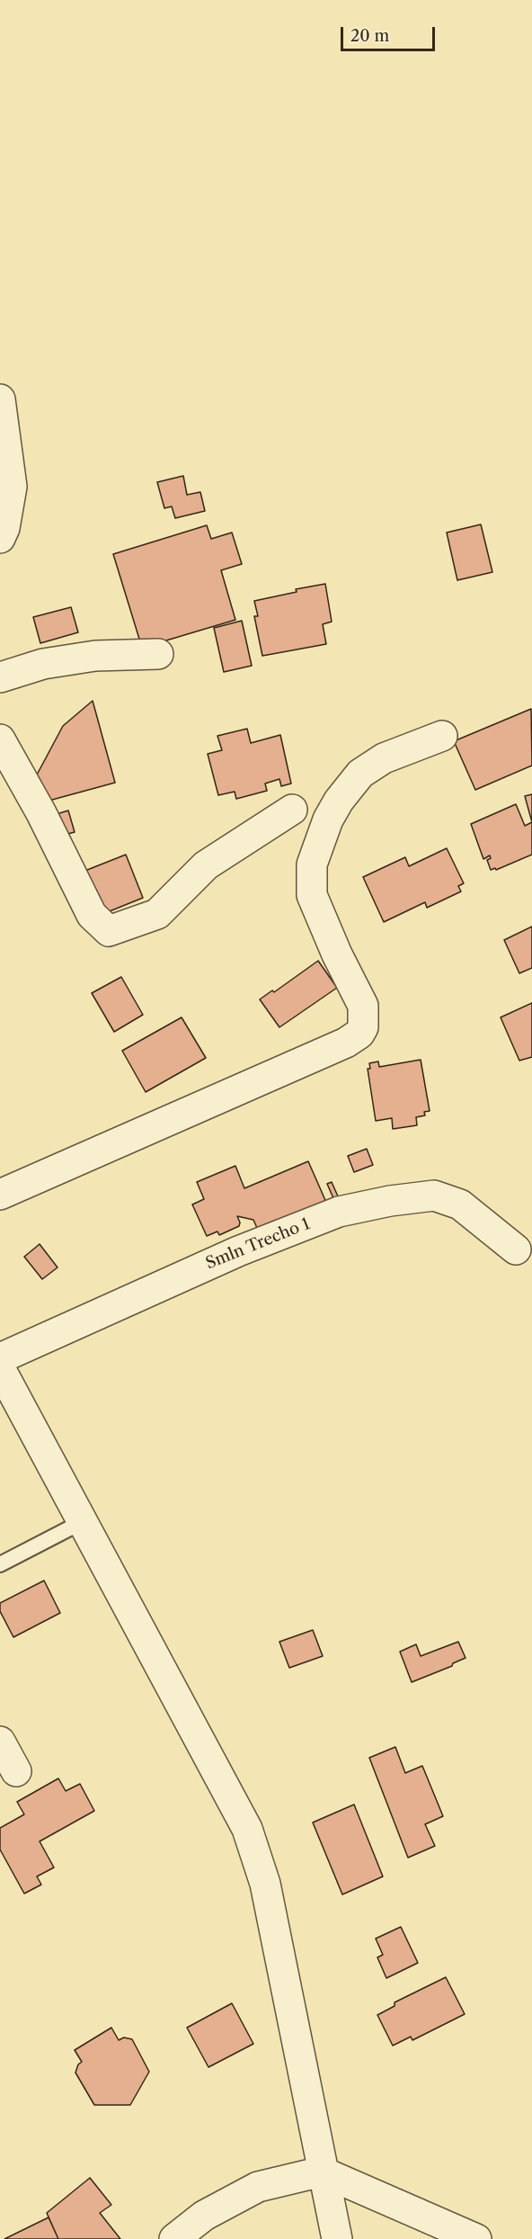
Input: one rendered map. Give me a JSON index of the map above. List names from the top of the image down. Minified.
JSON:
{"streets":{"street":["Smln Trecho 1"]},"scale_bar":"20 m"}
